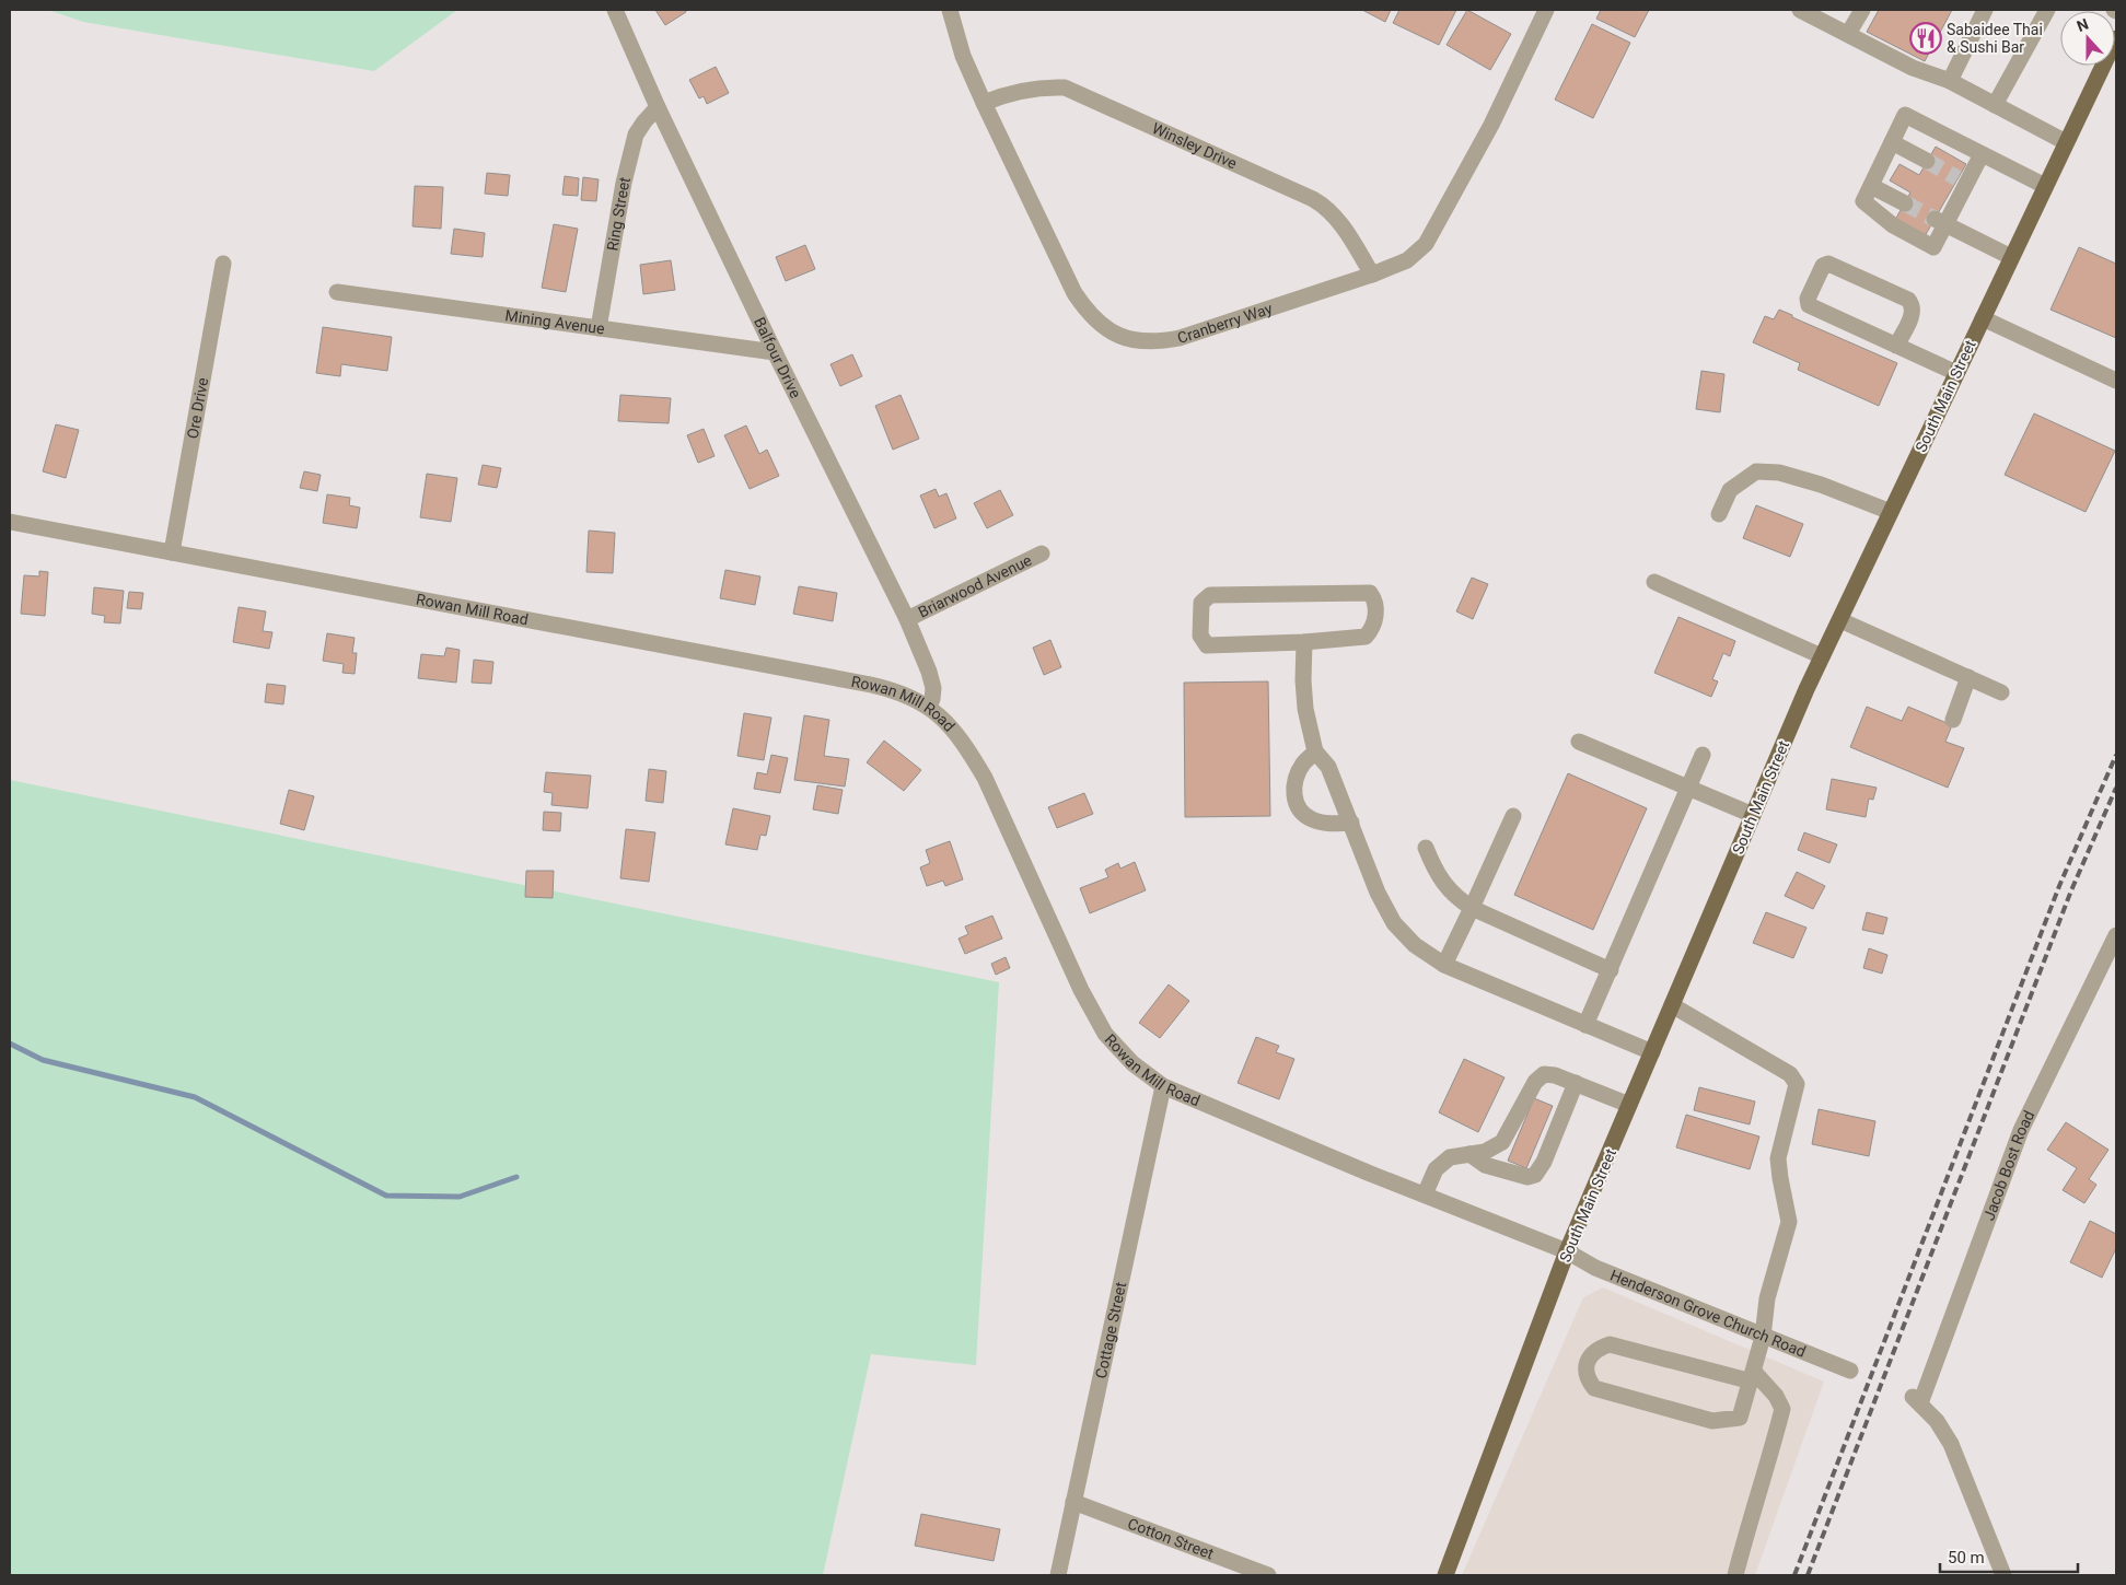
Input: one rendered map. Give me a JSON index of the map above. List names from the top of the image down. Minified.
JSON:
{"streets":{"main road":["South Main Street"],"street":["Winsley Drive","Ring Street","Mining Avenue","Cranberry Way","Balfour Drive","Ore Drive","Briarwood Avenue","Rowan Mill Road","Jacob Bost Road","Henderson Grove Church Road","Cottage Street","Cotton Street"]},"crossings":[["Winsley Drive","Cranberry Way"],["Ring Street","Mining Avenue"],["Ring Street","Balfour Drive"],["Mining Avenue","Balfour Drive"],["Balfour Drive","Briarwood Avenue"],["Balfour Drive","Rowan Mill Road"],["South Main Street","Rowan Mill Road"],["South Main Street","Henderson Grove Church Road"],["Ore Drive","Rowan Mill Road"],["Rowan Mill Road","Henderson Grove Church Road"],["Rowan Mill Road","Cottage Street"],["Cottage Street","Cotton Street"]],"places":{"restaurant":["Sabaidee Thai & Sushi Bar"]},"scale_bar":"50 m","north":"top"}
